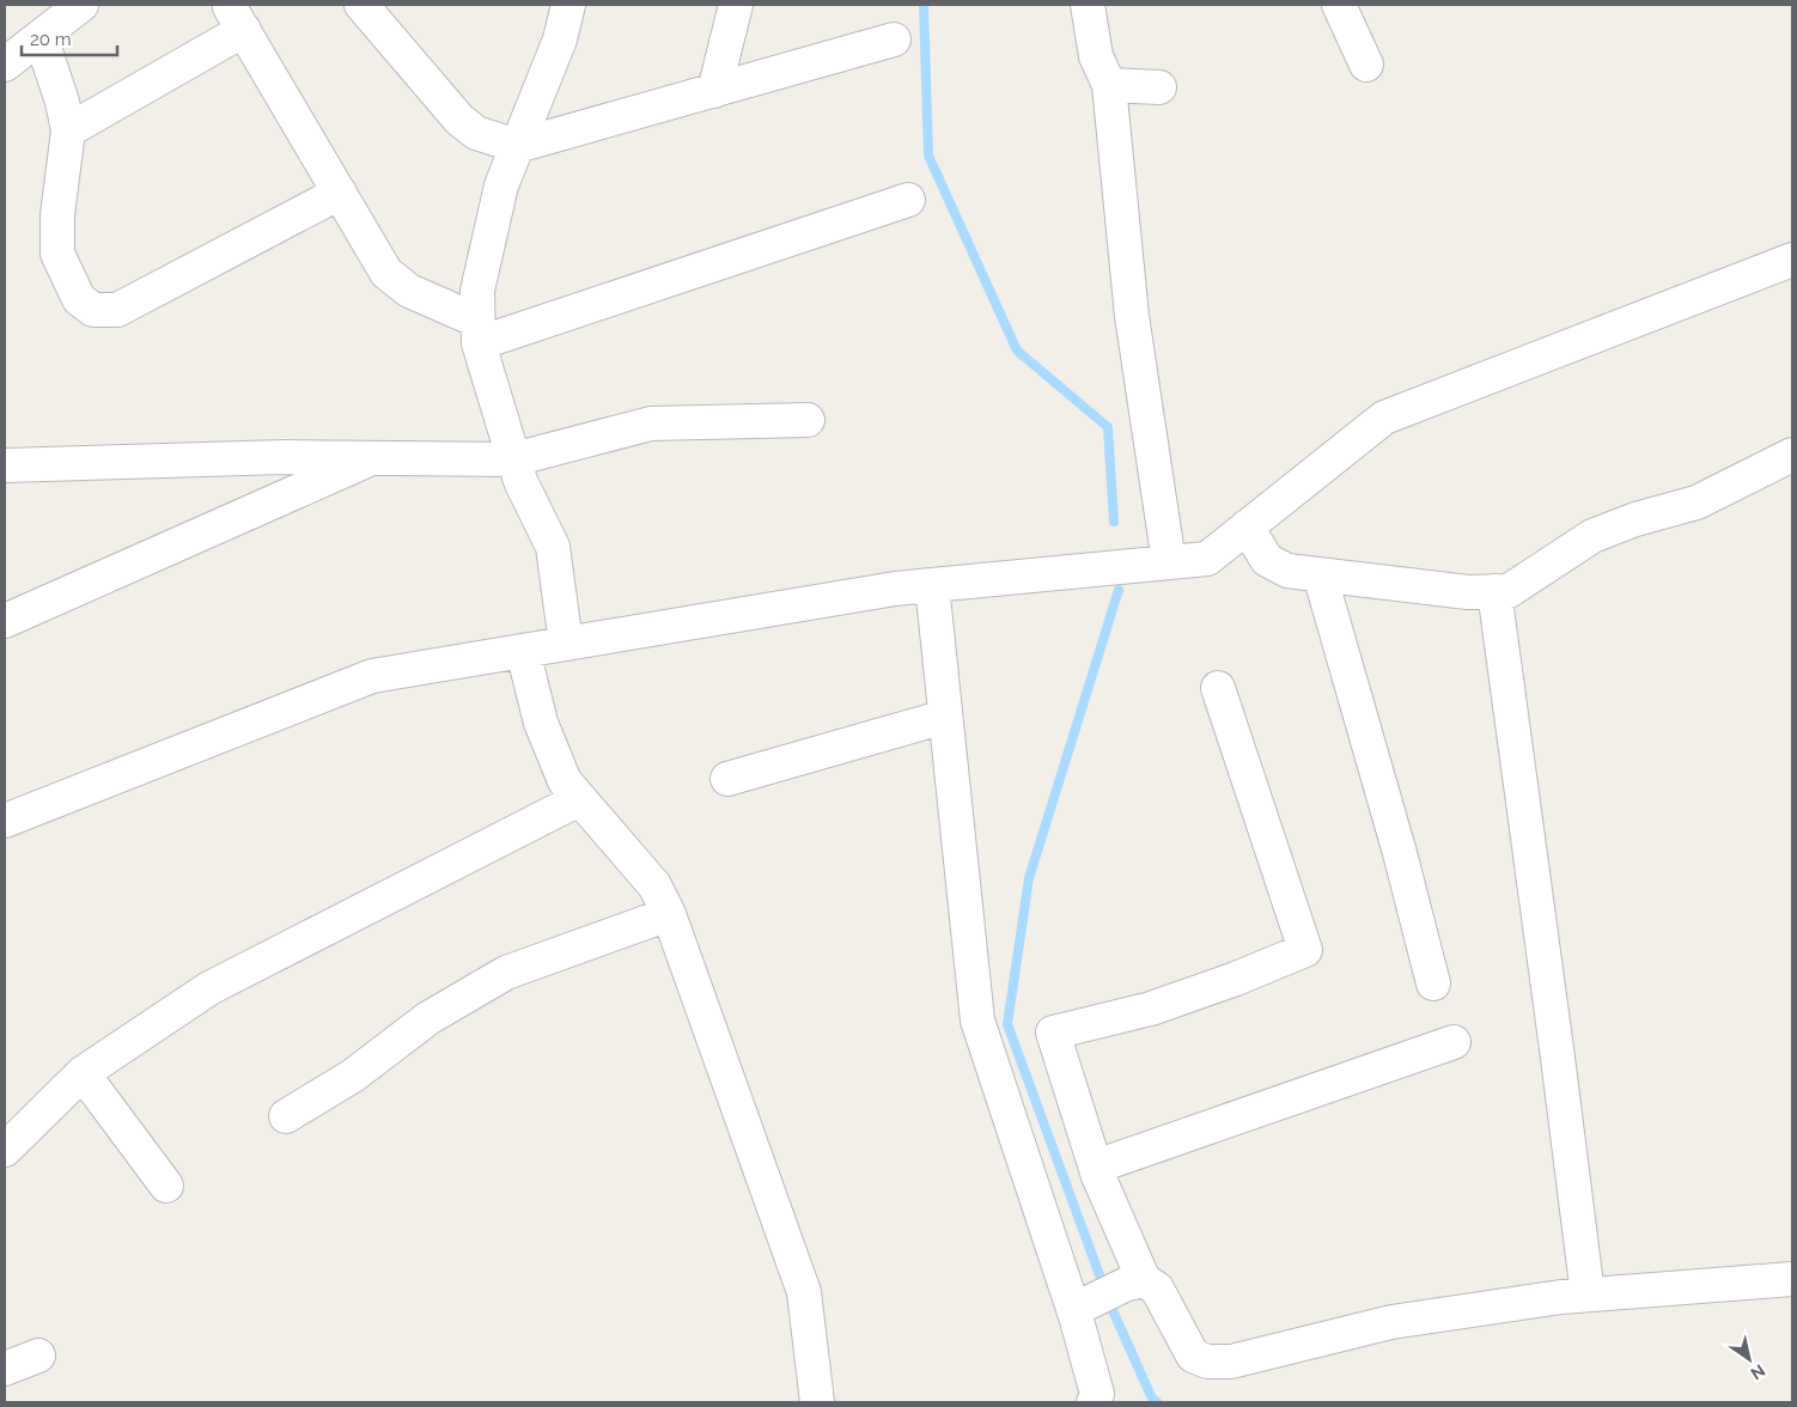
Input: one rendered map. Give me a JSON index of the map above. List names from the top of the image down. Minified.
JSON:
{"scale_bar":"20 m","north":"bottom right"}
